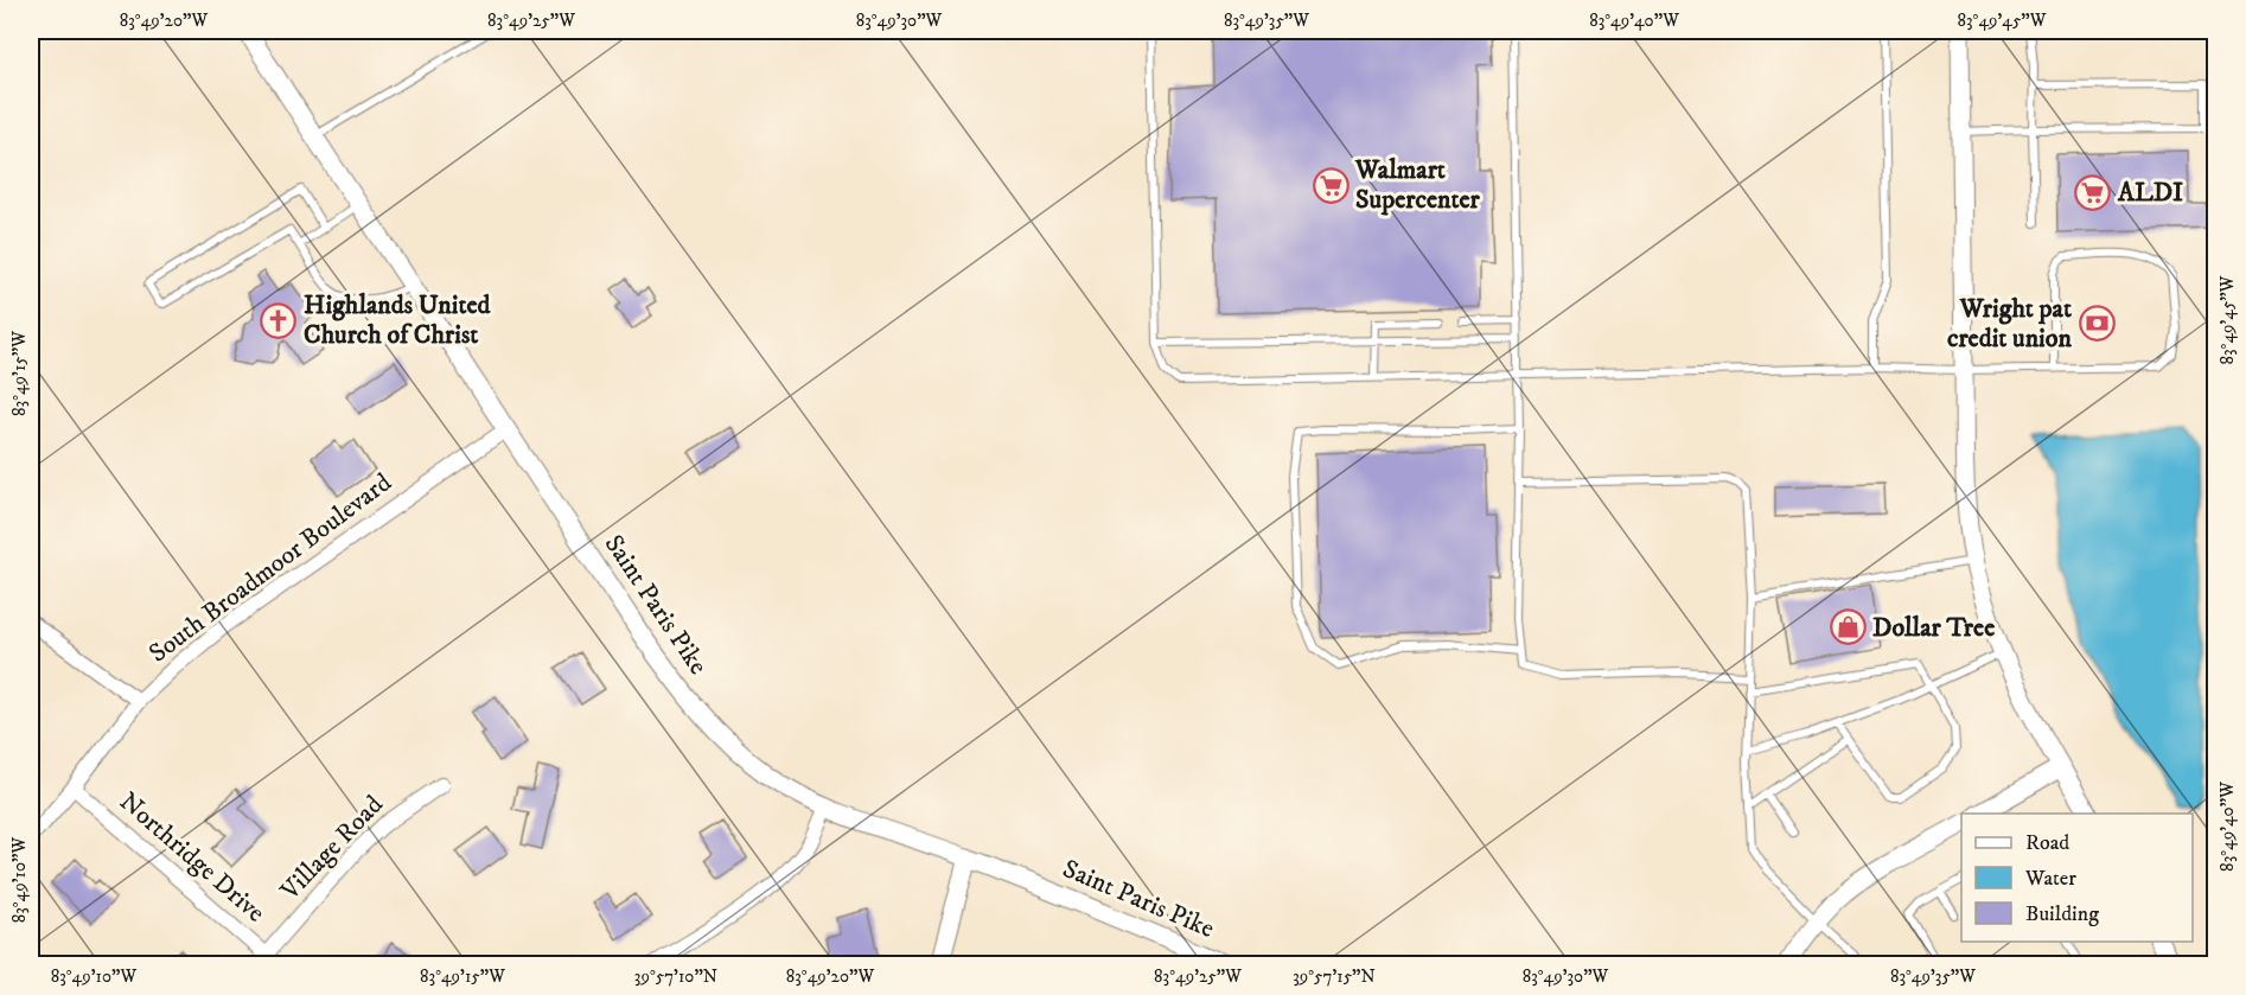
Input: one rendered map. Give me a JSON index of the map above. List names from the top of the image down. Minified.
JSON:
{"streets":{"street":["South Broadmoor Boulevard","Saint Paris Pike","Village Road","Northridge Drive"]},"crossings":[["South Broadmoor Boulevard","Saint Paris Pike"],["South Broadmoor Boulevard","Northridge Drive"],["Village Road","Northridge Drive"]],"places":{"supermarket":["Walmart Supercenter","ALDI"],"church":["Highlands United Church of Christ"],"bank":["Wright pat credit union"],"shop":["Dollar Tree"]},"legend":["Road","Water","Building"],"coordinates":["83°49'20\"W","83°49'25\"W","83°49'30\"W","83°49'35\"W","83°49'40\"W","83°49'45\"W","83°49'15\"W","83°49'10\"W","39°57'10\"N","39°57'15\"N"]}
